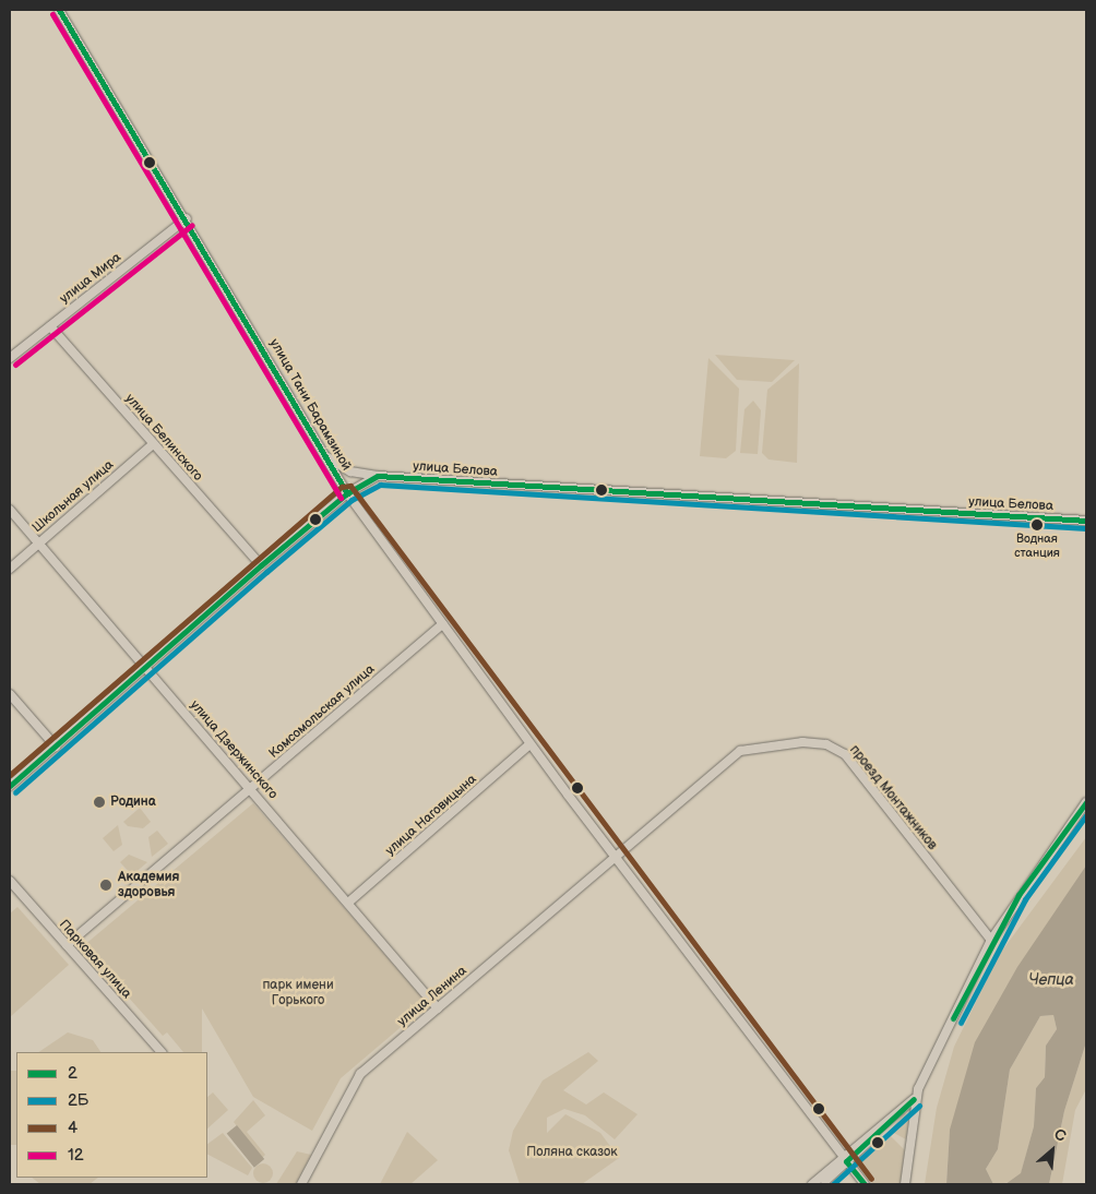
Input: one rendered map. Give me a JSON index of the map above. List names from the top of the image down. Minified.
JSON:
{"streets":{"street":["улица Мира","улица Тани Барамзиной","улица Белинского","улица Белова","Школьная улица","Комсомольская улица","улица Дзержинского","проезд Монтажников","улица Наговицына","Парковая улица","улица Ленина"]},"crossings":[["улица Мира","улица Тани Барамзиной"],["улица Мира","улица Белинского"],["улица Тани Барамзиной","улица Белова"],["улица Тани Барамзиной","Комсомольская улица"],["улица Тани Барамзиной","проезд Монтажников"],["улица Тани Барамзиной","улица Наговицына"],["улица Тани Барамзиной","улица Ленина"],["улица Белинского","Школьная улица"],["Школьная улица","улица Дзержинского"],["Комсомольская улица","улица Дзержинского"],["Комсомольская улица","Парковая улица"],["улица Дзержинского","улица Наговицына"],["улица Дзержинского","улица Ленина"],["проезд Монтажников","улица Ленина"]],"water":["Чепца"],"parks":["парк имени Горького","Поляна сказок"],"places":["Водная станция","Родина","Академия здоровья"],"lines":["transit line 2","transit line 12","transit line 2Б","transit line 4"],"legend":["2","2Б","4","12"],"north":"top right"}
